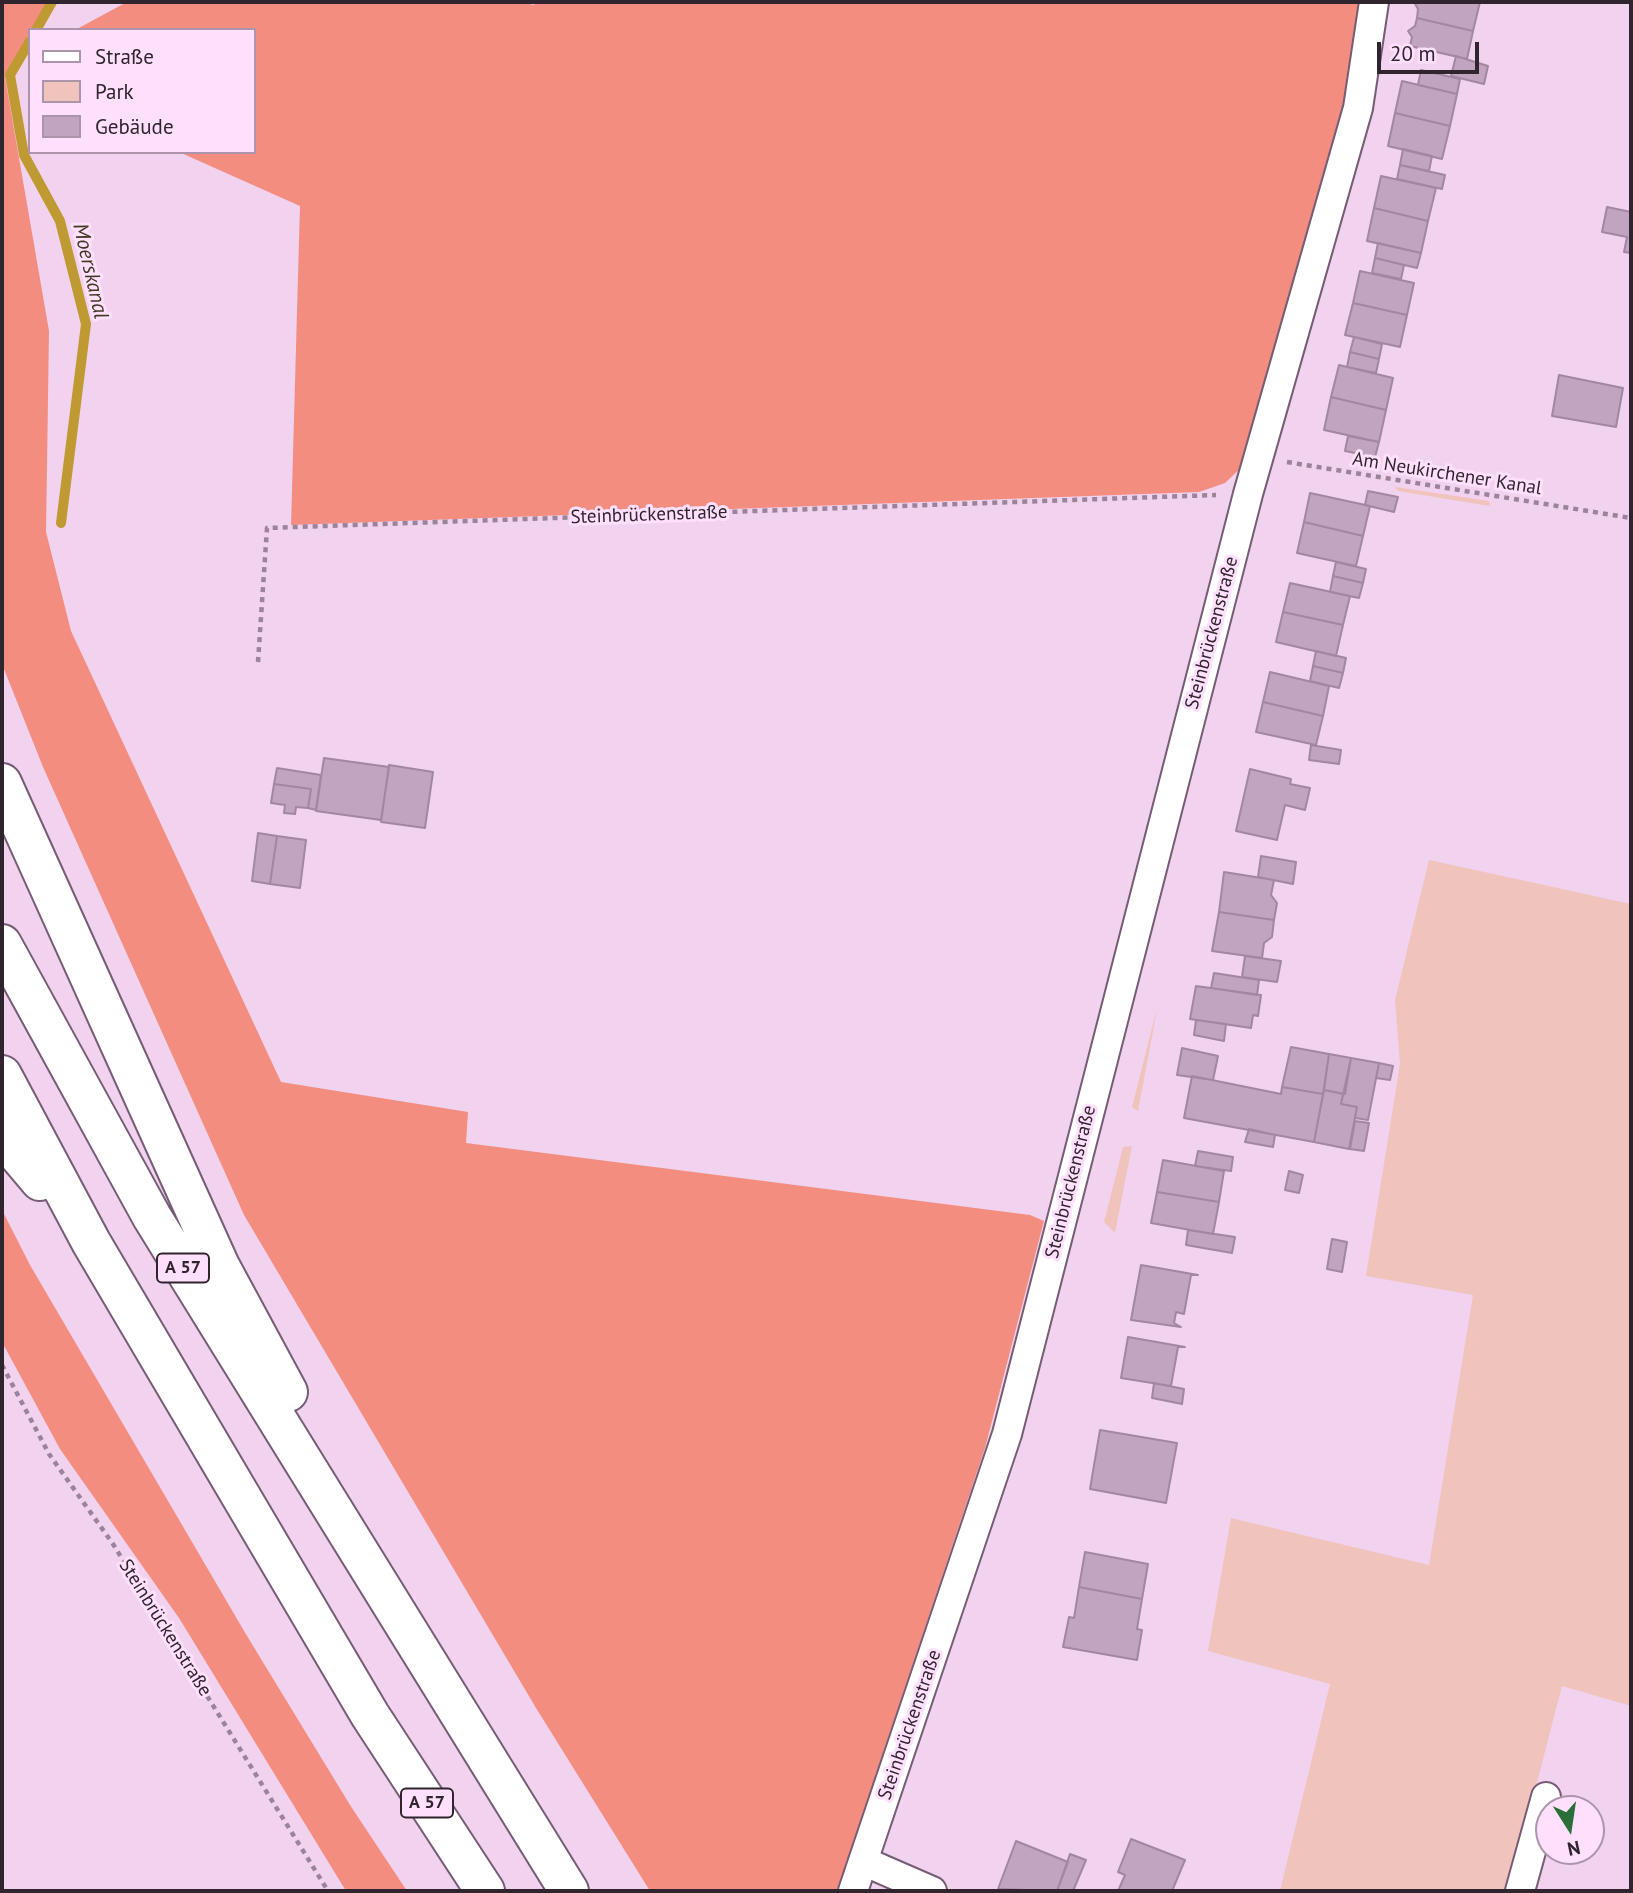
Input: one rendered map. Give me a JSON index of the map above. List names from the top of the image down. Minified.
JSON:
{"streets":{"highway":["A 57"],"street":["Steinbrückenstraße"],"path":["Am Neukirchener Kanal"]},"crossings":[["Am Neukirchener Kanal","Steinbrückenstraße"]],"water":["Moerskanal"],"legend":["Straße","Park","Gebäude"],"scale_bar":"20 m","north":"bottom"}
